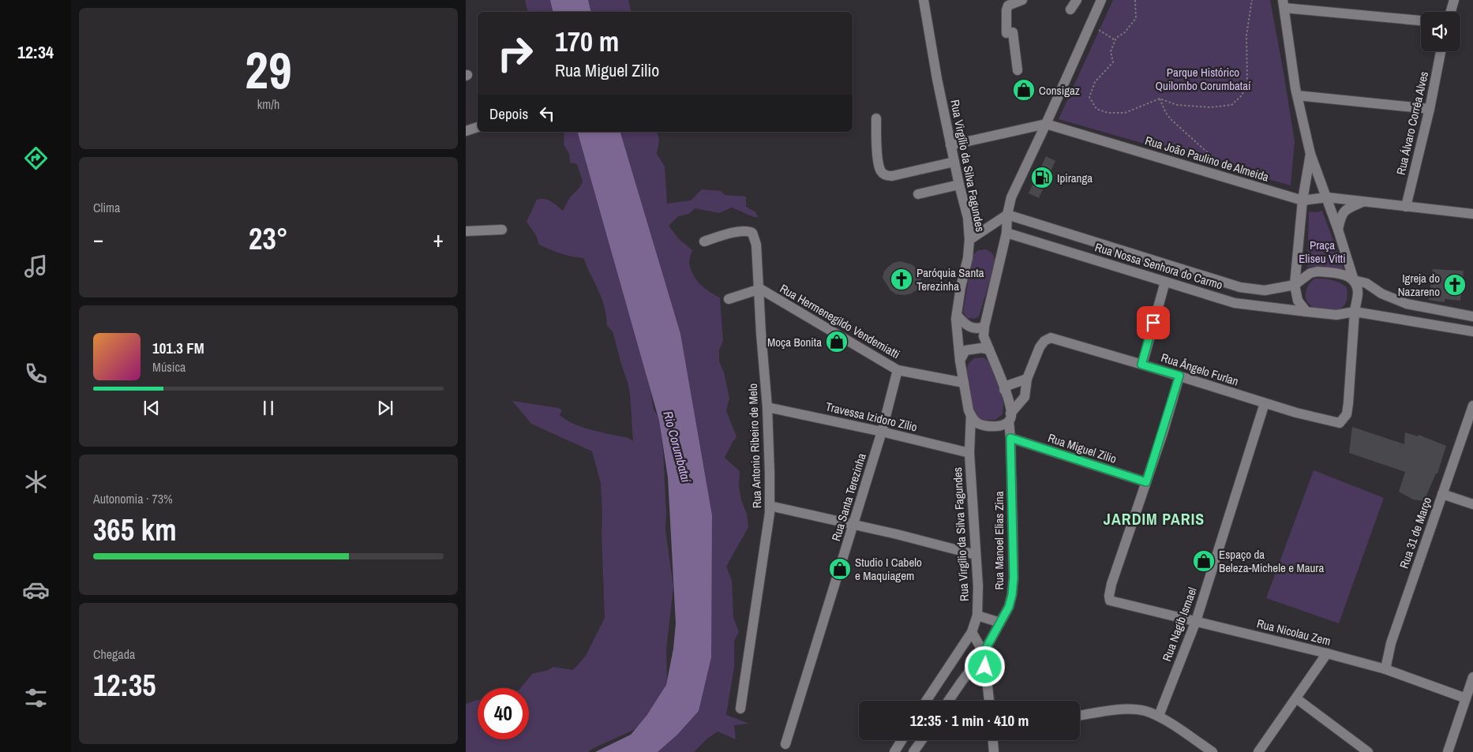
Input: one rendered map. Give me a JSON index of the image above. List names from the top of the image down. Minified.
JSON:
{"streets":{"street":["Rua Álvaro Corrêa Alves","Rua João Paulino de Almeida","Rua Virgílio da Silva Fagundes","Rua Nossa Senhora do Carmo","Rua Hermenegildo Vendemiatti","Rua Ângelo Furlan","Travessa Izidoro Zílio","Rua Antonio Ribeiro de Melo","Rua Miguel Zilio","Rua Santa Terezinha","Rua 31 de Março","Rua Manoel Elias Zina","Rua Nagib Ismael","Rua Nicolau Zem"]},"crossings":[["Rua Álvaro Corrêa Alves","Rua João Paulino de Almeida"],["Rua Virgílio da Silva Fagundes","Rua Hermenegildo Vendemiatti"],["Rua Virgílio da Silva Fagundes","Travessa Izidoro Zílio"],["Rua Nossa Senhora do Carmo","Rua Ângelo Furlan"],["Rua Hermenegildo Vendemiatti","Rua Antonio Ribeiro de Melo"],["Rua Hermenegildo Vendemiatti","Rua Santa Terezinha"],["Rua Ângelo Furlan","Rua Nagib Ismael"],["Travessa Izidoro Zílio","Rua Antonio Ribeiro de Melo"],["Travessa Izidoro Zílio","Rua Santa Terezinha"],["Rua Miguel Zilio","Rua Manoel Elias Zina"],["Rua Miguel Zilio","Rua Nicolau Zem"],["Rua 31 de Março","Rua Nicolau Zem"],["Rua Nagib Ismael","Rua Nicolau Zem"]],"districts":["JARDIM PARIS"],"water":["Rio Corumbataí"],"parks":["Parque Histórico Quilombo Corumbataí","Praça Eliseu Vitti"],"places":{"shop":["Consigaz","Moça Bonita","Espaço da Beleza-Michele e Maura","Studio I Cabelo e Maquiagem"],"fuel station":["Ipiranga"],"church":["Paróquia Santa Terezinha","Igreja do Nazareno"]},"page":{"tabs":"12:34","tile":[["29","km/h"],"Clima",["Autonomia · 73%","365 km"],["Chegada","12:35"]],"turn":["170 m","Rua Miguel Zilio"],"then":"Depois","heat":["−","23°","+"],"song":["101.3 FM","Música"],"limit":"40","trip":"12:35 · 1 min · 410 m"}}
